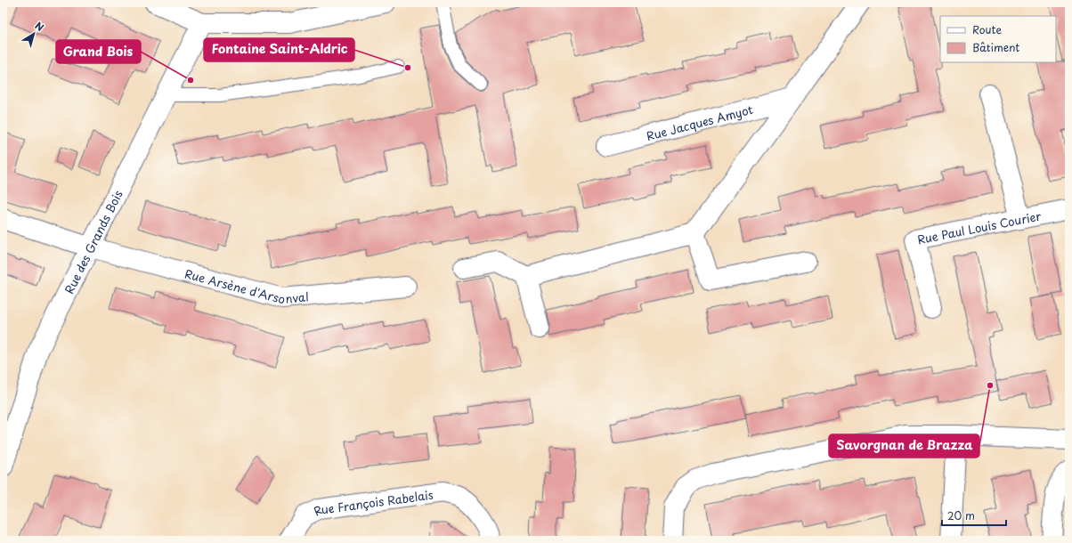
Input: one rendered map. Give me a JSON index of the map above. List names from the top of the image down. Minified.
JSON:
{"streets":{"street":["Rue Jacques Amyot","Rue Paul Louis Courier","Rue des Grands Bois","Rue Arsène d'Arsonval","Rue François Rabelais"]},"crossings":[["Rue des Grands Bois","Rue Arsène d'Arsonval"]],"places":["Fontaine Saint-Aldric","Grand Bois","Savorgnan de Brazza"],"legend":["Route","Bâtiment"],"scale_bar":"20 m","north":"top right"}
